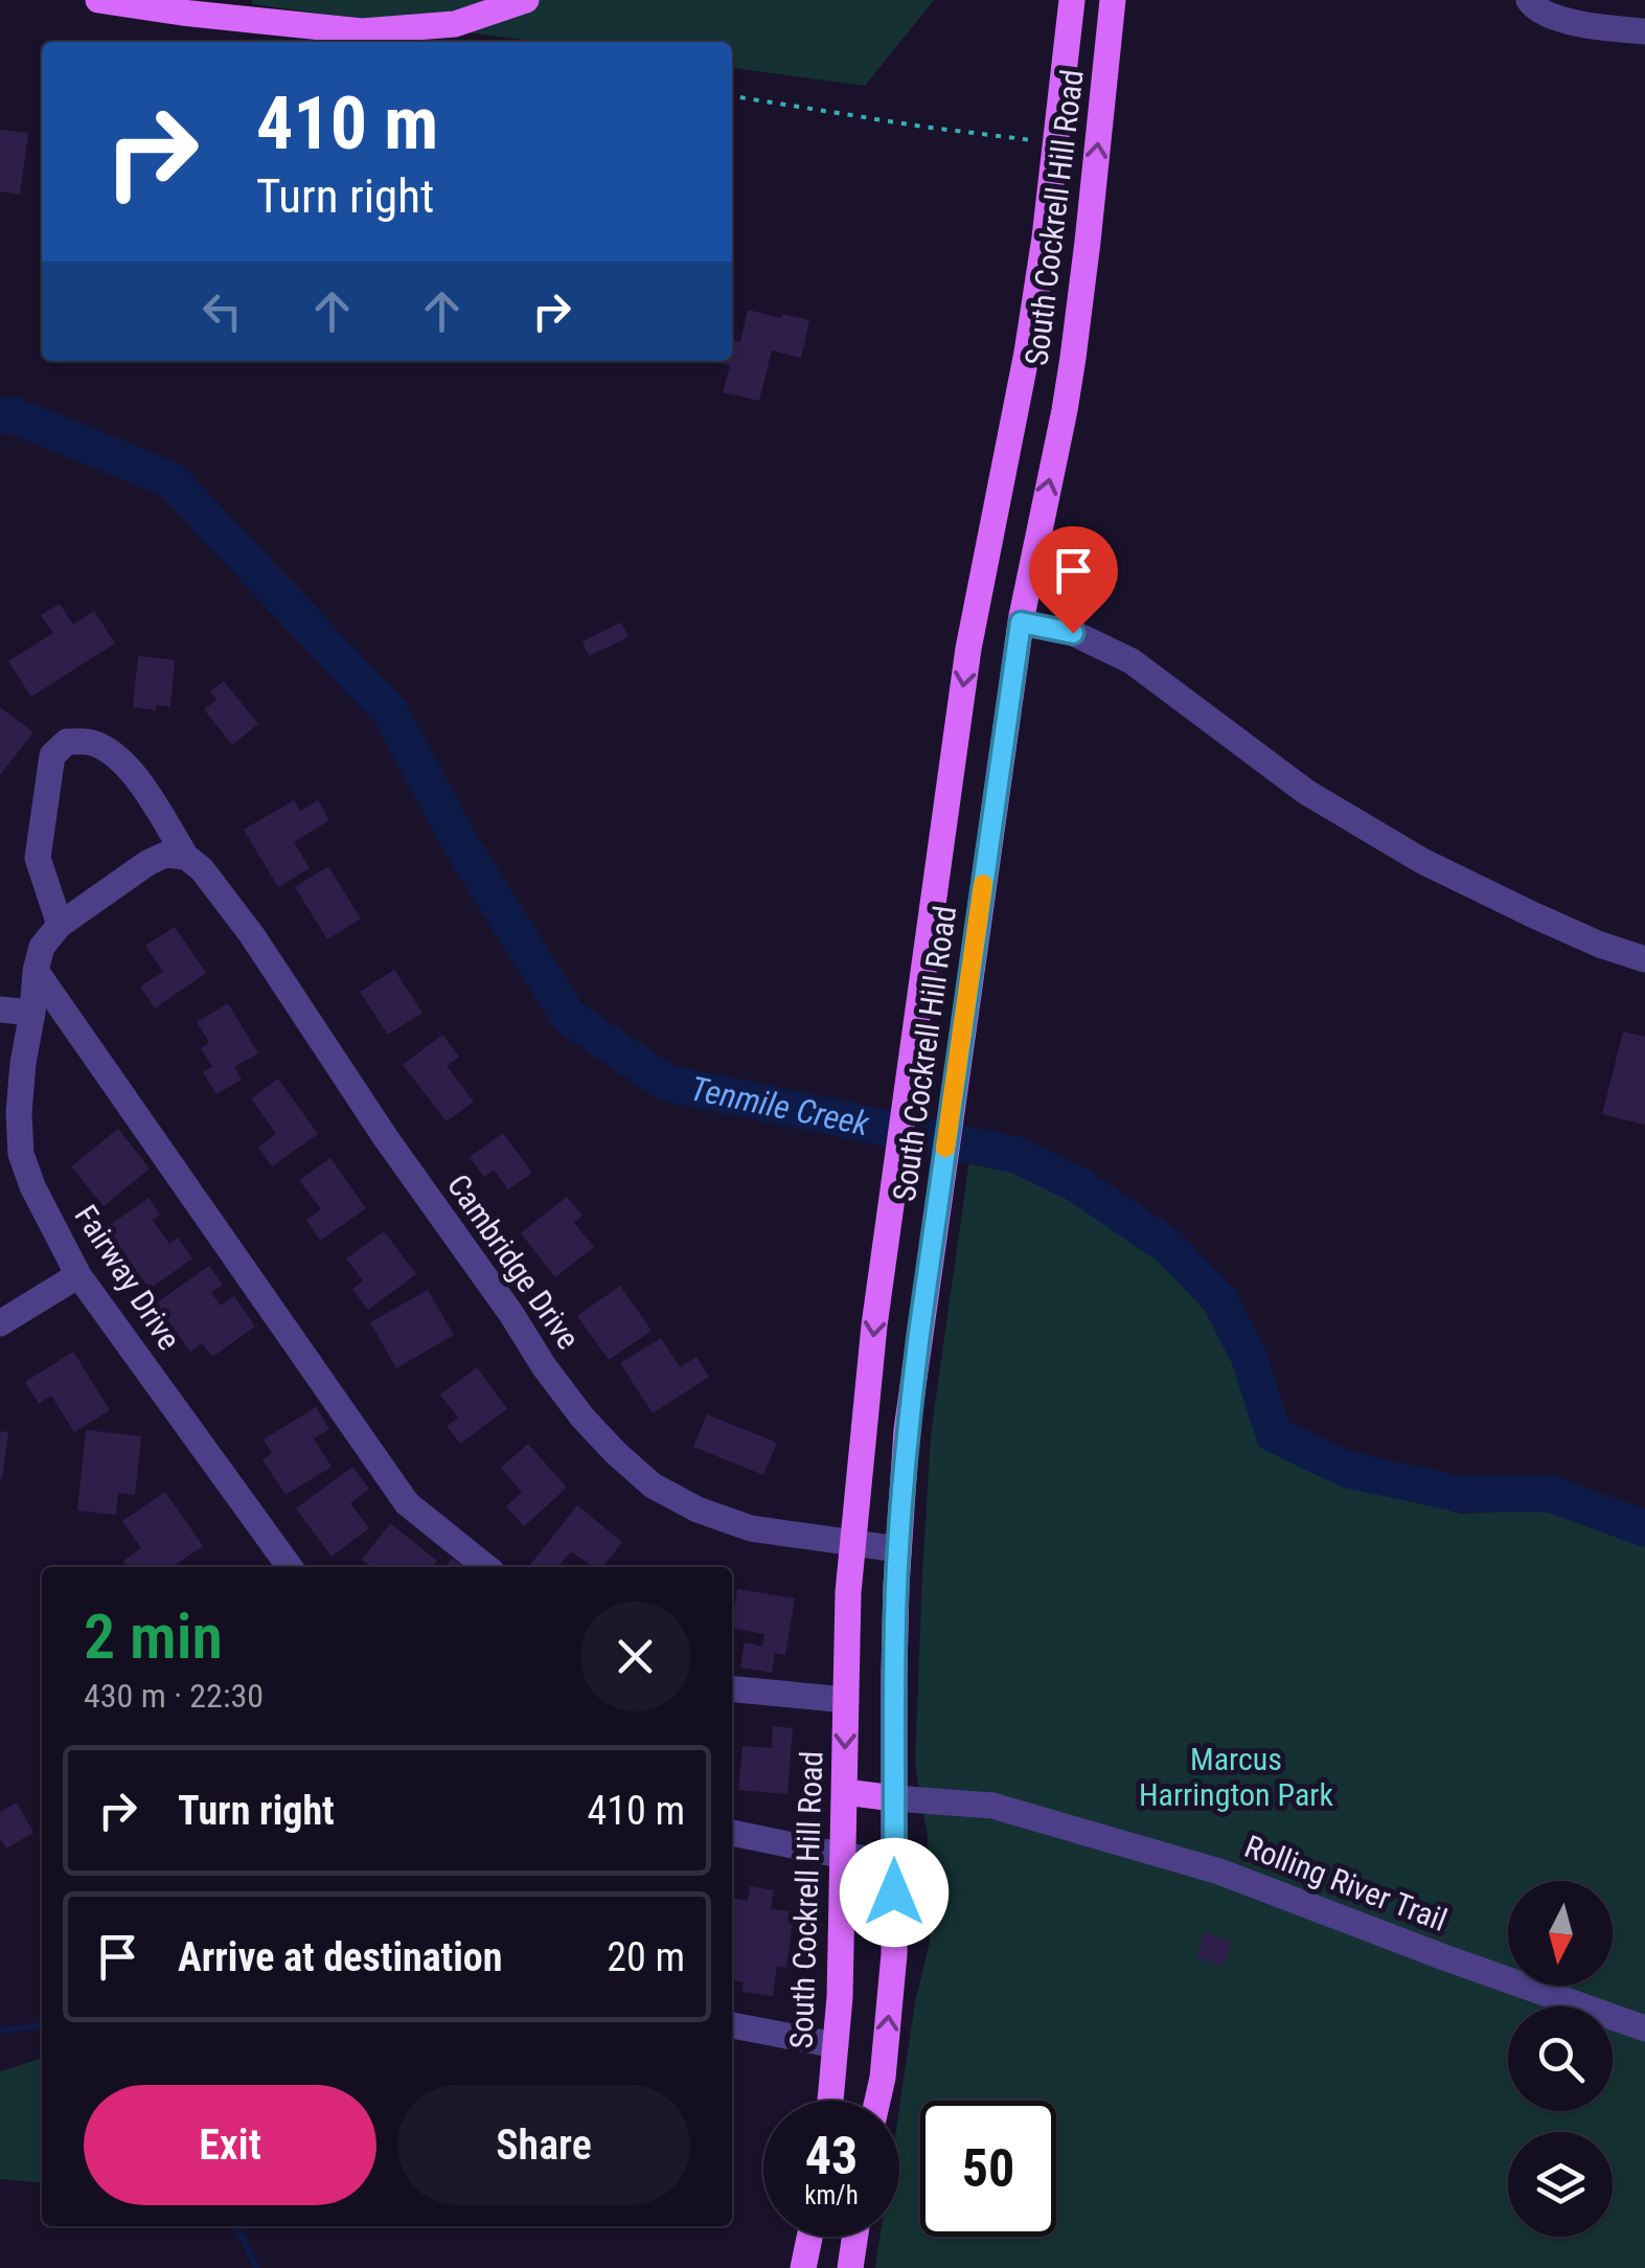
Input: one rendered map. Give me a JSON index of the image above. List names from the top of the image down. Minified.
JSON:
{"streets":{"main road":["South Cockrell Hill Road"],"street":["Cambridge Drive","Fairway Drive","Rolling River Trail"]},"crossings":[["South Cockrell Hill Road","Cambridge Drive"],["South Cockrell Hill Road","Rolling River Trail"]],"water":["Tenmile Creek"],"parks":["Marcus Harrington Park"],"north":"bottom","page":{"turn":["410 m","Turn right"],"heading":["2 min","430 m · 22:30"],"list":[{"name":"Turn right","value":"410 m"},{"name":"Arrive at destination","value":"20 m"}],"buttons":["Exit","Share"],"speed":"43 km/h","limit":"50"}}
